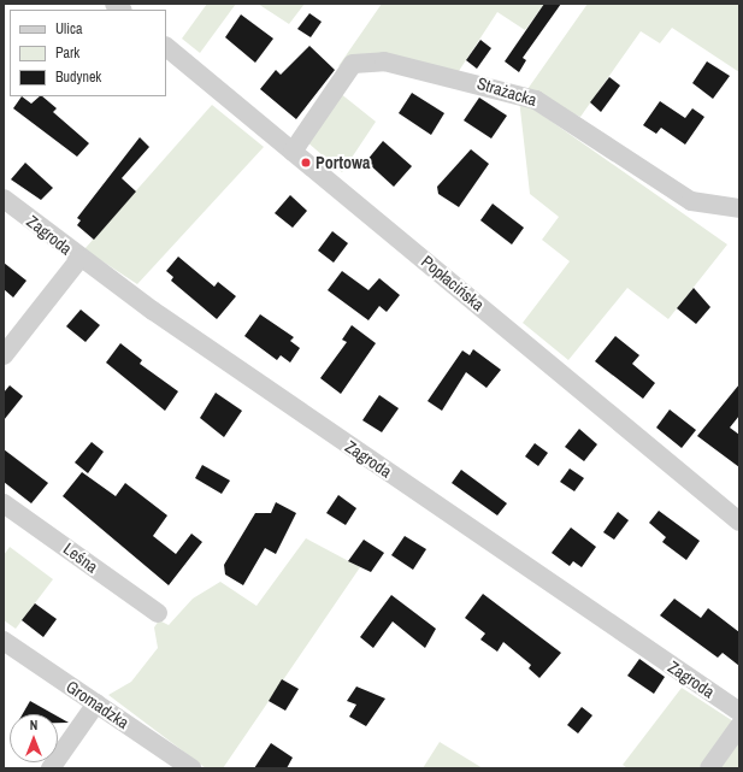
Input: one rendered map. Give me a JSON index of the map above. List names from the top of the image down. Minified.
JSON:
{"streets":{"street":["Strażacka","Zagroda","Popłacińska","Leśna","Gromadzka"]},"crossings":[["Strażacka","Popłacińska"]],"places":["Portowa"],"legend":["Ulica","Park","Budynek"],"north":"top"}
